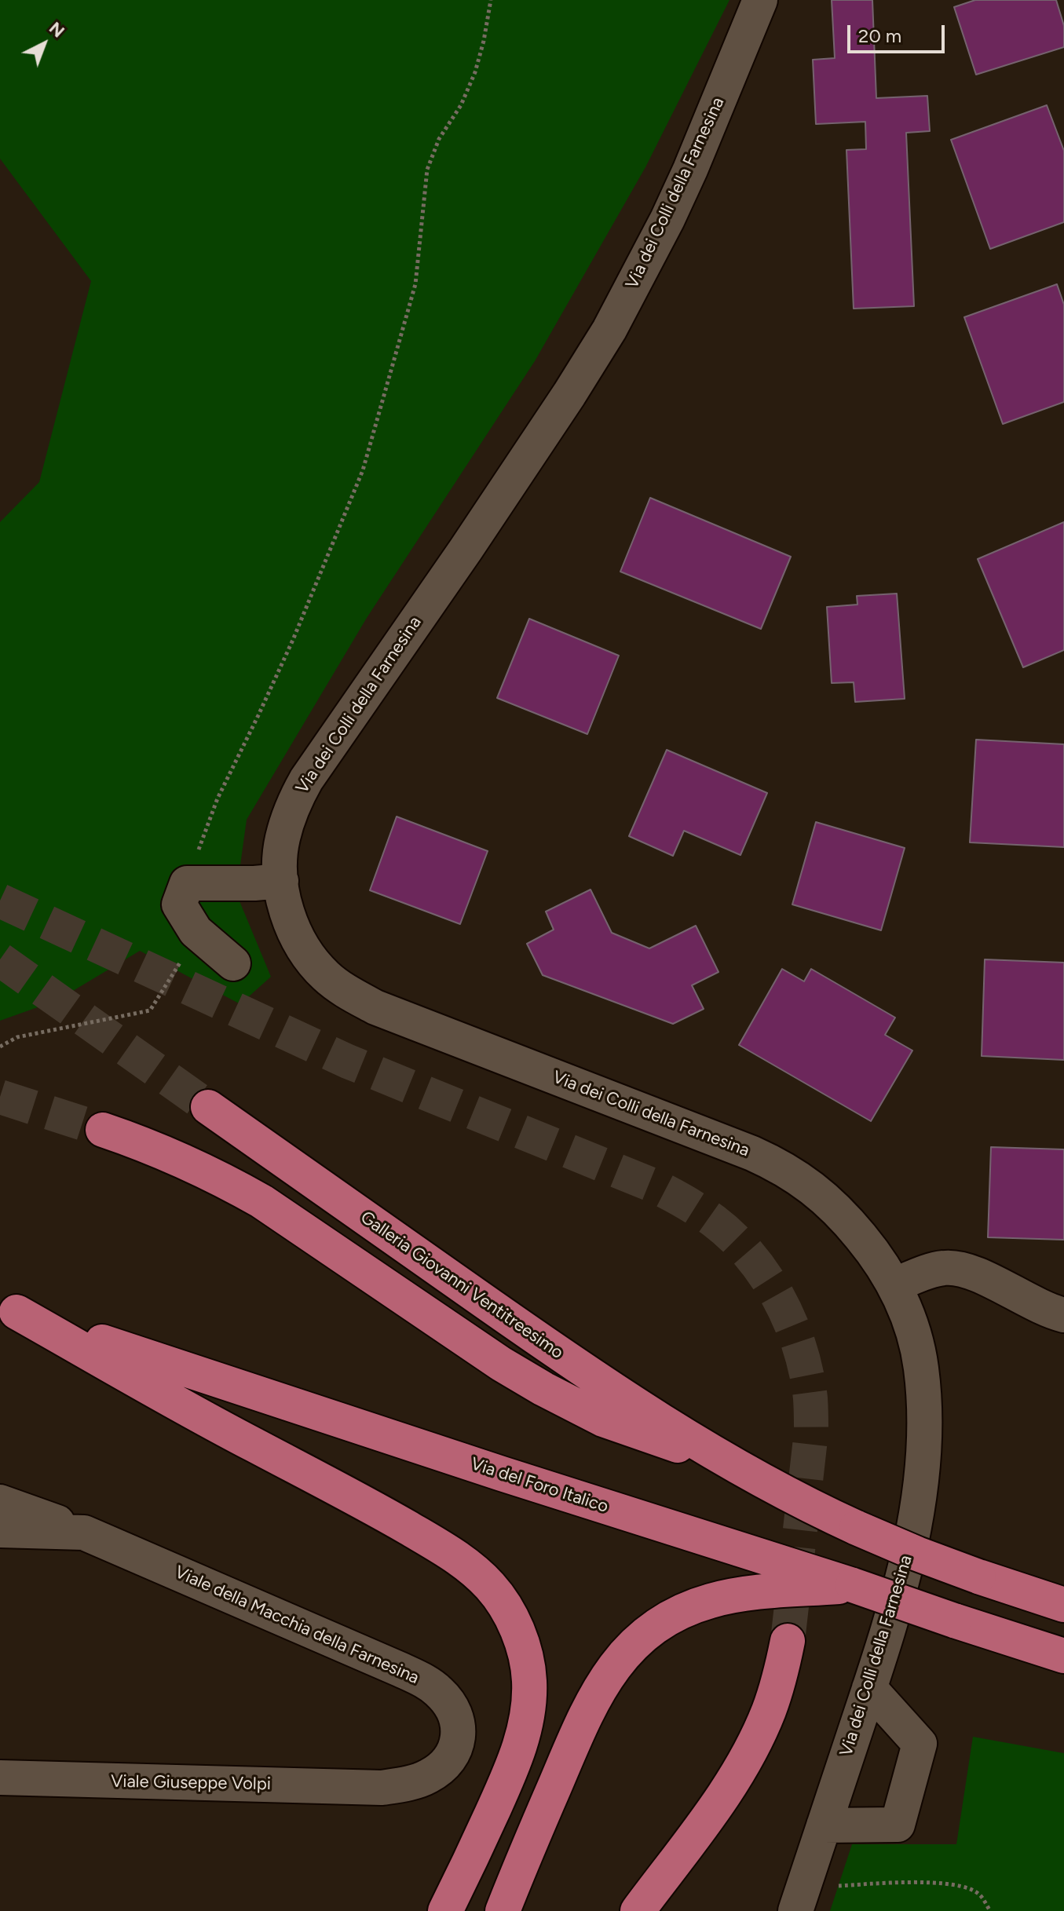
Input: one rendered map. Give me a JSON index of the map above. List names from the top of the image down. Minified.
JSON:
{"streets":{"highway":["Galleria Giovanni Ventitreesimo","Via del Foro Italico"],"street":["Via dei Colli della Farnesina","Viale della Macchia della Farnesina","Viale Giuseppe Volpi"]},"crossings":[["Viale della Macchia della Farnesina","Viale Giuseppe Volpi"]],"scale_bar":"20 m","north":"top right"}
